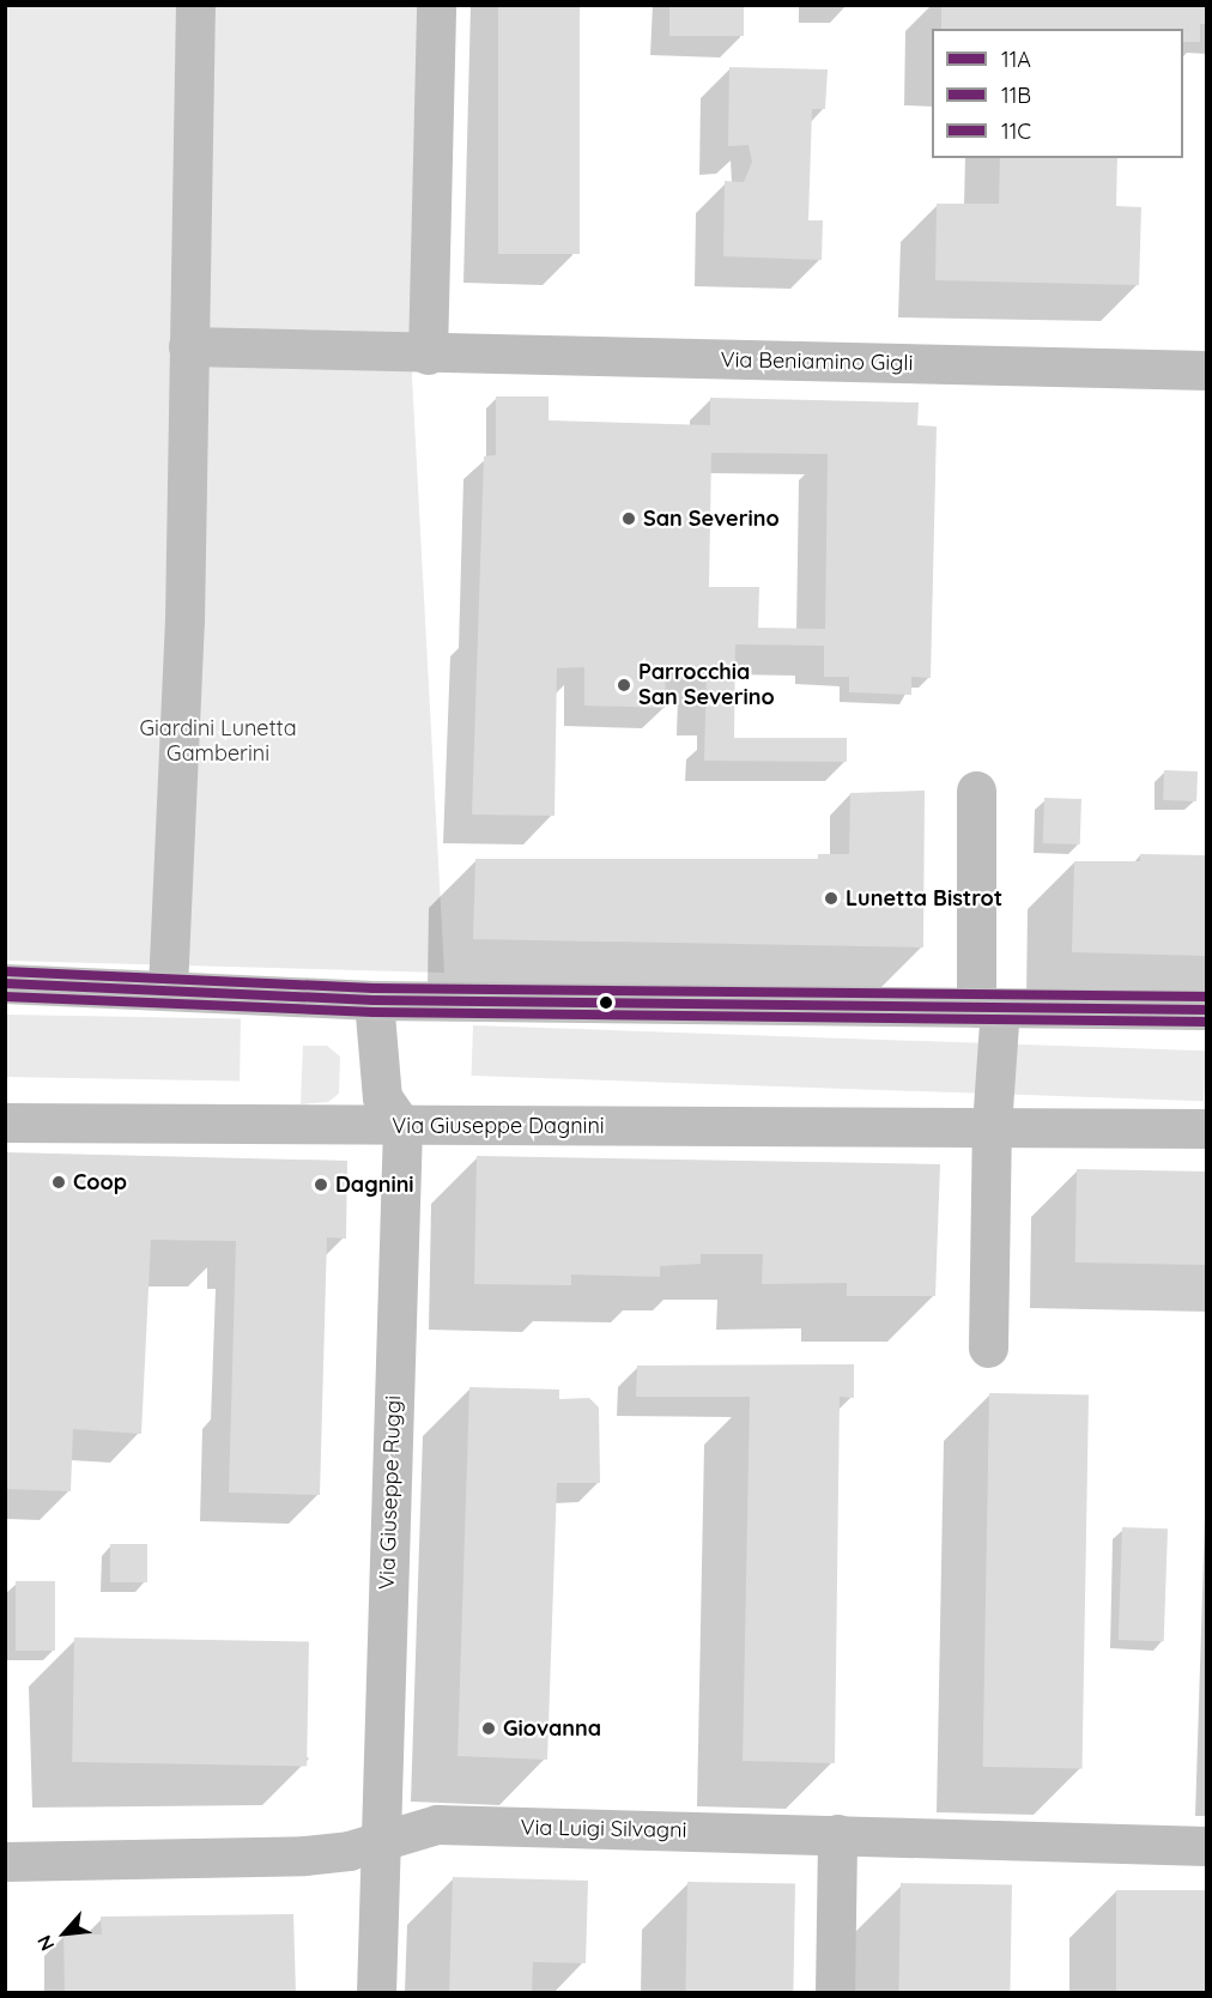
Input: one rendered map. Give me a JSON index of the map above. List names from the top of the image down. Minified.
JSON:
{"streets":{"street":["Via Beniamino Gigli","Via Giuseppe Dagnini","Via Giuseppe Ruggi","Via Luigi Silvagni"]},"crossings":[["Via Giuseppe Dagnini","Via Giuseppe Ruggi"],["Via Giuseppe Ruggi","Via Luigi Silvagni"]],"parks":["Giardini Lunetta Gamberini"],"places":["San Severino","Parrocchia San Severino","Lunetta Bistrot","Coop","Dagnini","Giovanna"],"lines":["transit line 11C","transit line 11A","transit line 11B"],"legend":["11A","11B","11C"],"north":"bottom left"}
